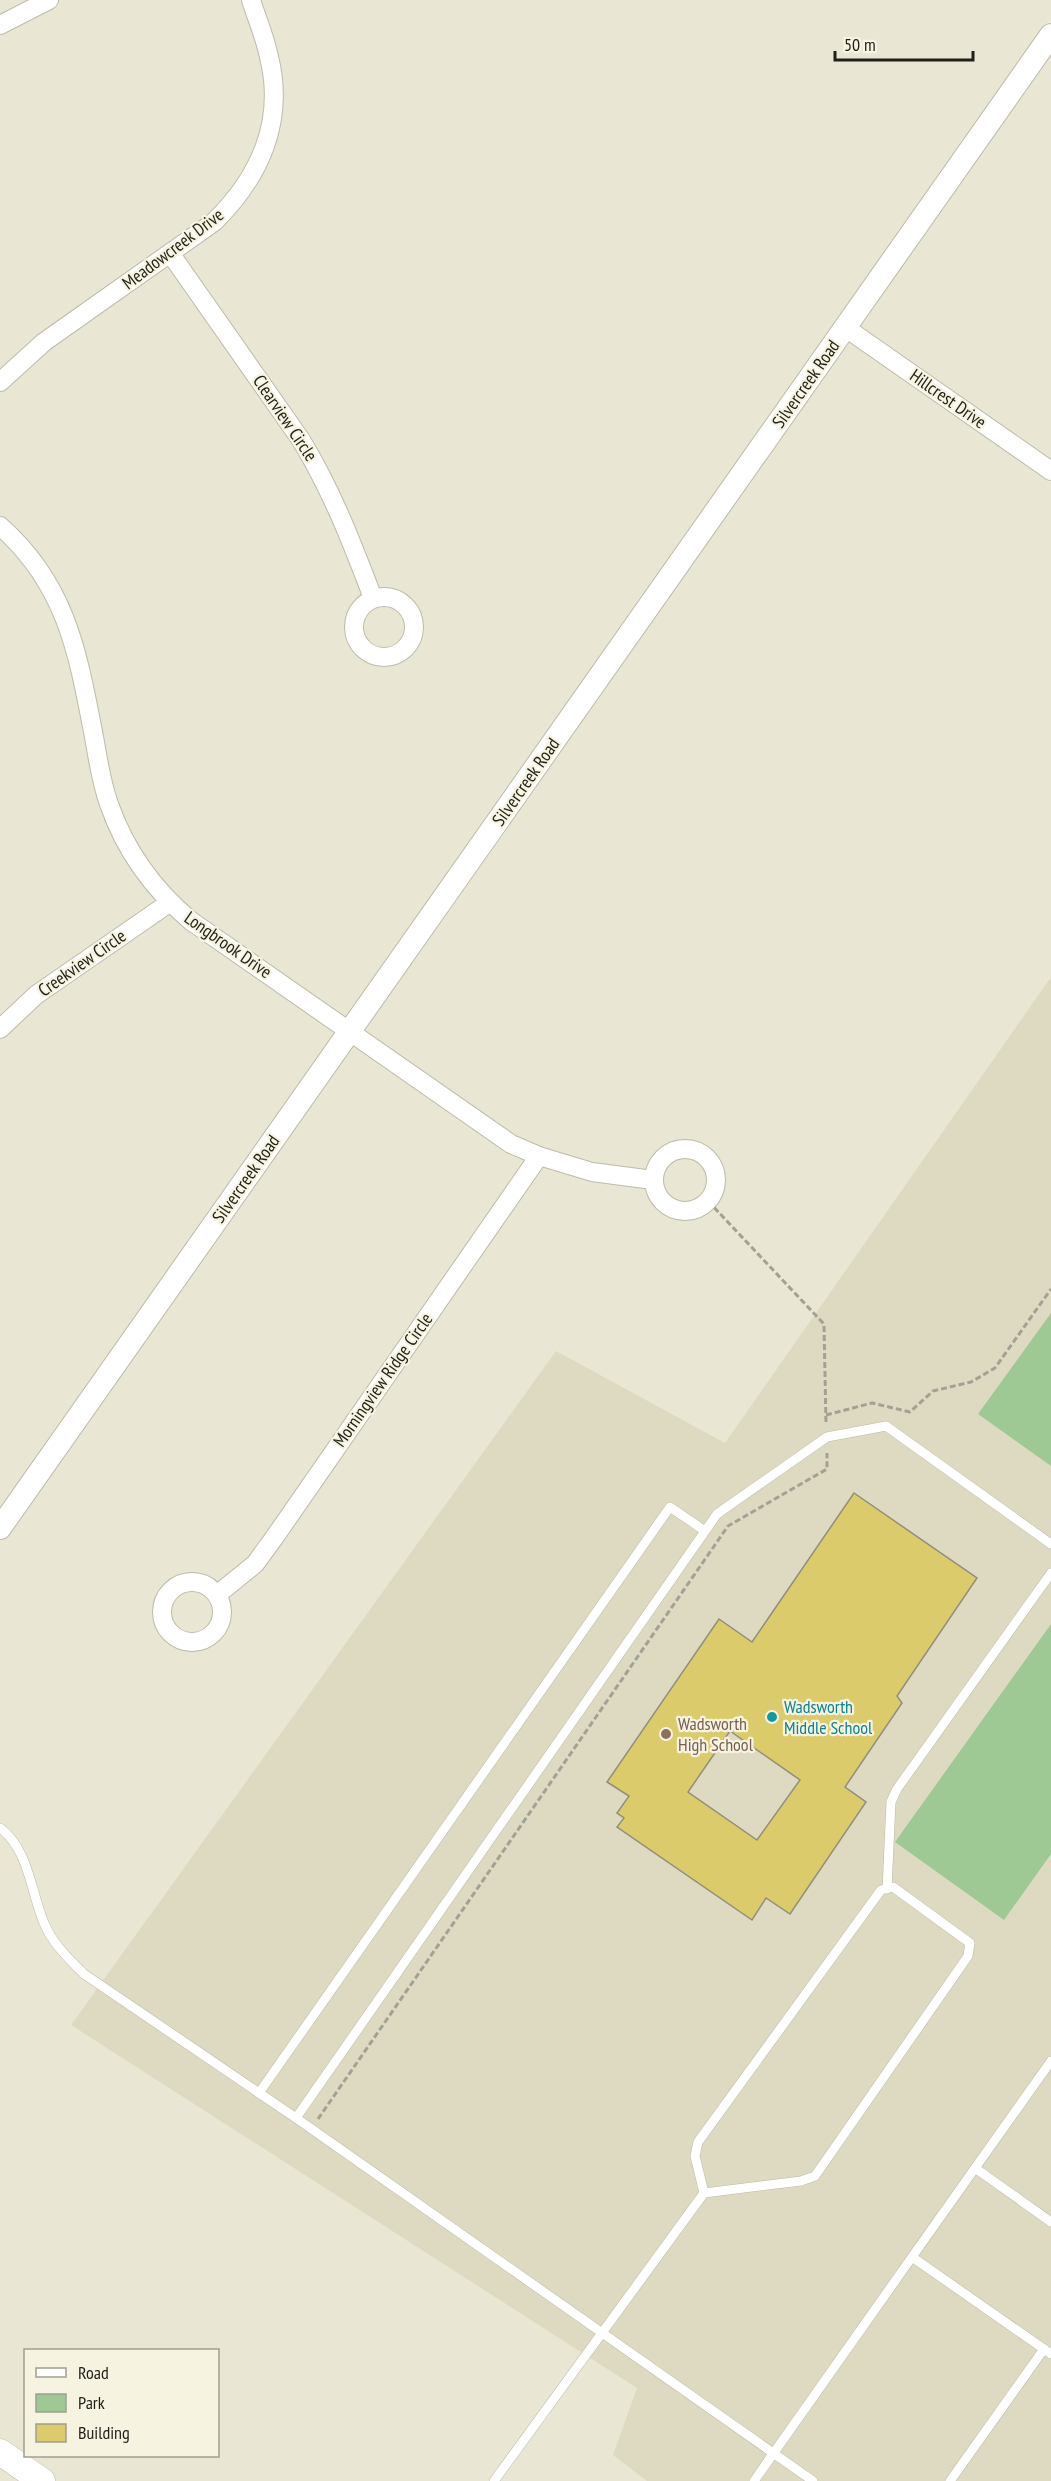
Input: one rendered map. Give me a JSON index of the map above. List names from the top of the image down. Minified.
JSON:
{"streets":{"street":["Meadowcreek Drive","Silvercreek Road","Hillcrest Drive","Clearview Circle","Longbrook Drive","Creekview Circle","Morningview Ridge Circle"]},"crossings":[["Meadowcreek Drive","Clearview Circle"],["Silvercreek Road","Hillcrest Drive"],["Silvercreek Road","Longbrook Drive"],["Longbrook Drive","Creekview Circle"],["Longbrook Drive","Morningview Ridge Circle"]],"places":["Wadsworth Middle School","Wadsworth High School"],"legend":["Road","Park","Building"],"scale_bar":"50 m"}
